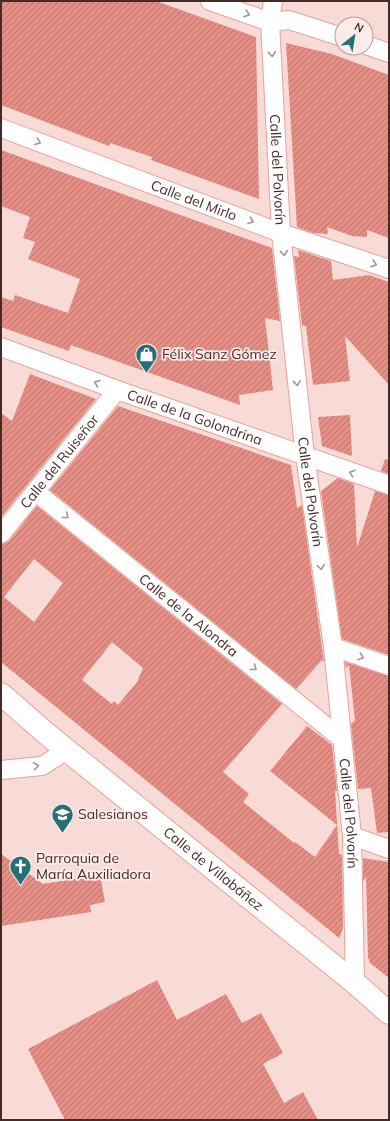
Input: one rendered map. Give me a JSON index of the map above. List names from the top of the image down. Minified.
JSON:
{"streets":{"main road":["Calle de Villabáñez"],"street":["Calle del Polvorín","Calle del Mirlo","Calle de la Golondrina","Calle del Ruiseñor","Calle de la Alondra"]},"crossings":[["Calle del Polvorín","Calle del Mirlo"],["Calle del Polvorín","Calle de la Golondrina"],["Calle del Polvorín","Calle de la Alondra"],["Calle del Polvorín","Calle de Villabáñez"],["Calle de la Golondrina","Calle del Ruiseñor"],["Calle del Ruiseñor","Calle de la Alondra"]],"one_way":["Calle del Polvorín","Calle del Mirlo","Calle de la Golondrina","Calle de la Alondra"],"places":{"shop":["Félix Sanz Gómez"],"school or university":["Salesianos"],"church":["Parroquia de María Auxiliadora"]},"north":"top right"}
